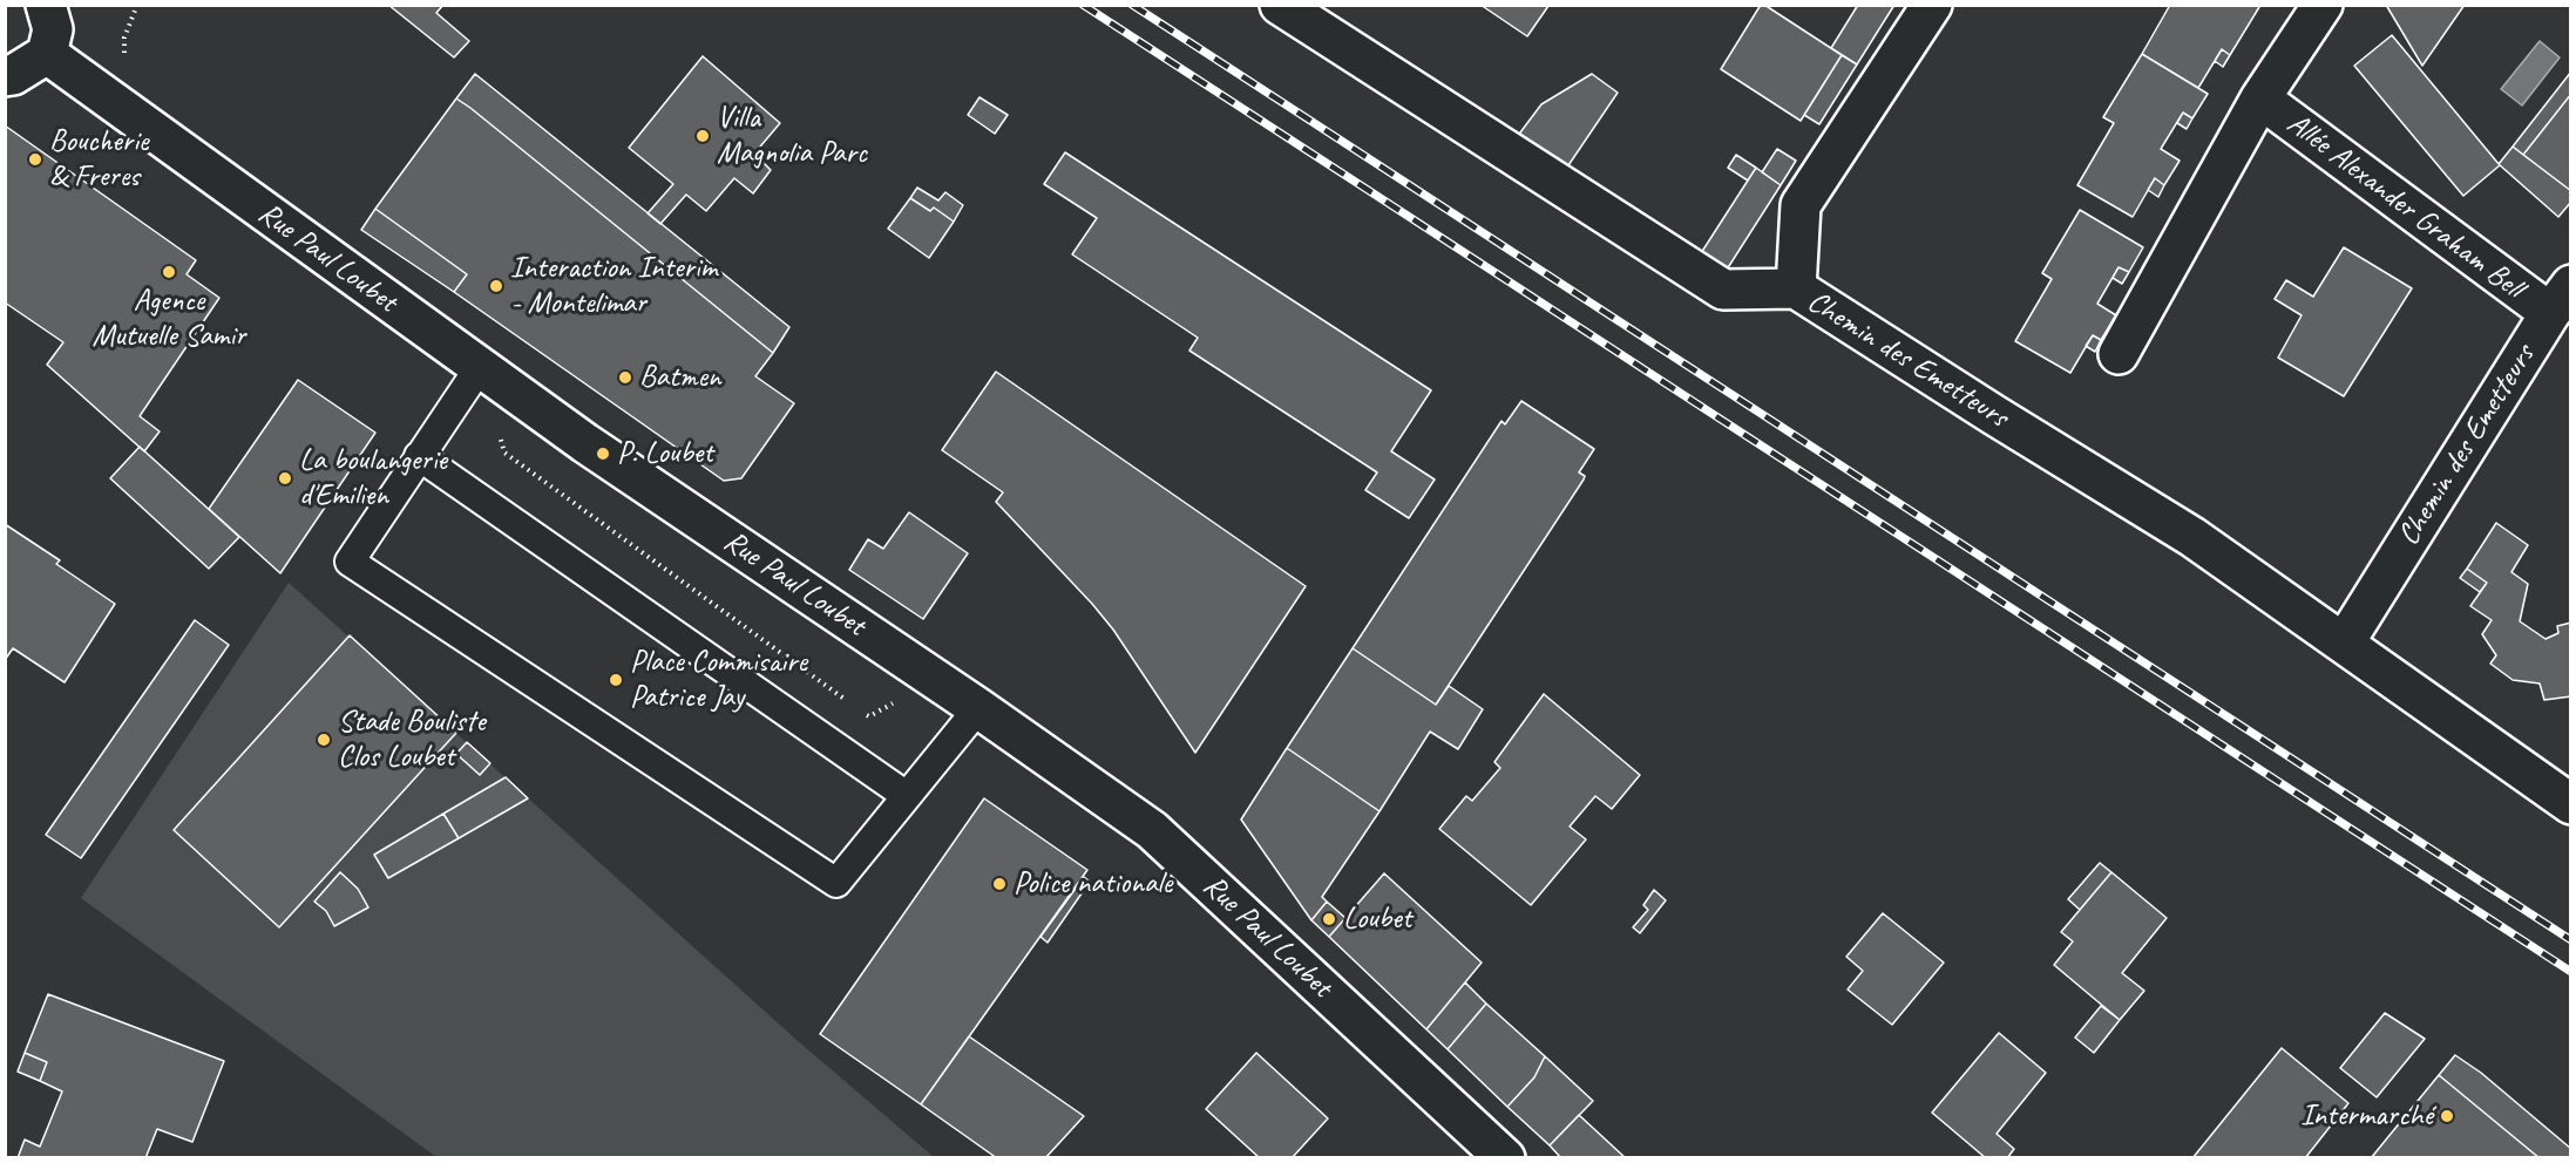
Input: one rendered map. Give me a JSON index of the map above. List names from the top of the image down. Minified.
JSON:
{"streets":{"street":["Allée Alexander Graham Bell","Rue Paul Loubet","Chemin des Emetteurs"]},"crossings":[["Allée Alexander Graham Bell","Chemin des Emetteurs"]],"places":["Villa Magnolia Parc","Boucherie & Freres","Agence Mutuelle Samir","Interaction Interim - Montelimar","Batmen","P. Loubet","La boulangerie d'Emilien","Place Commisaire Patrice Jay","Stade Bouliste Clos Loubet","Police nationale","Loubet","Intermarché"]}
